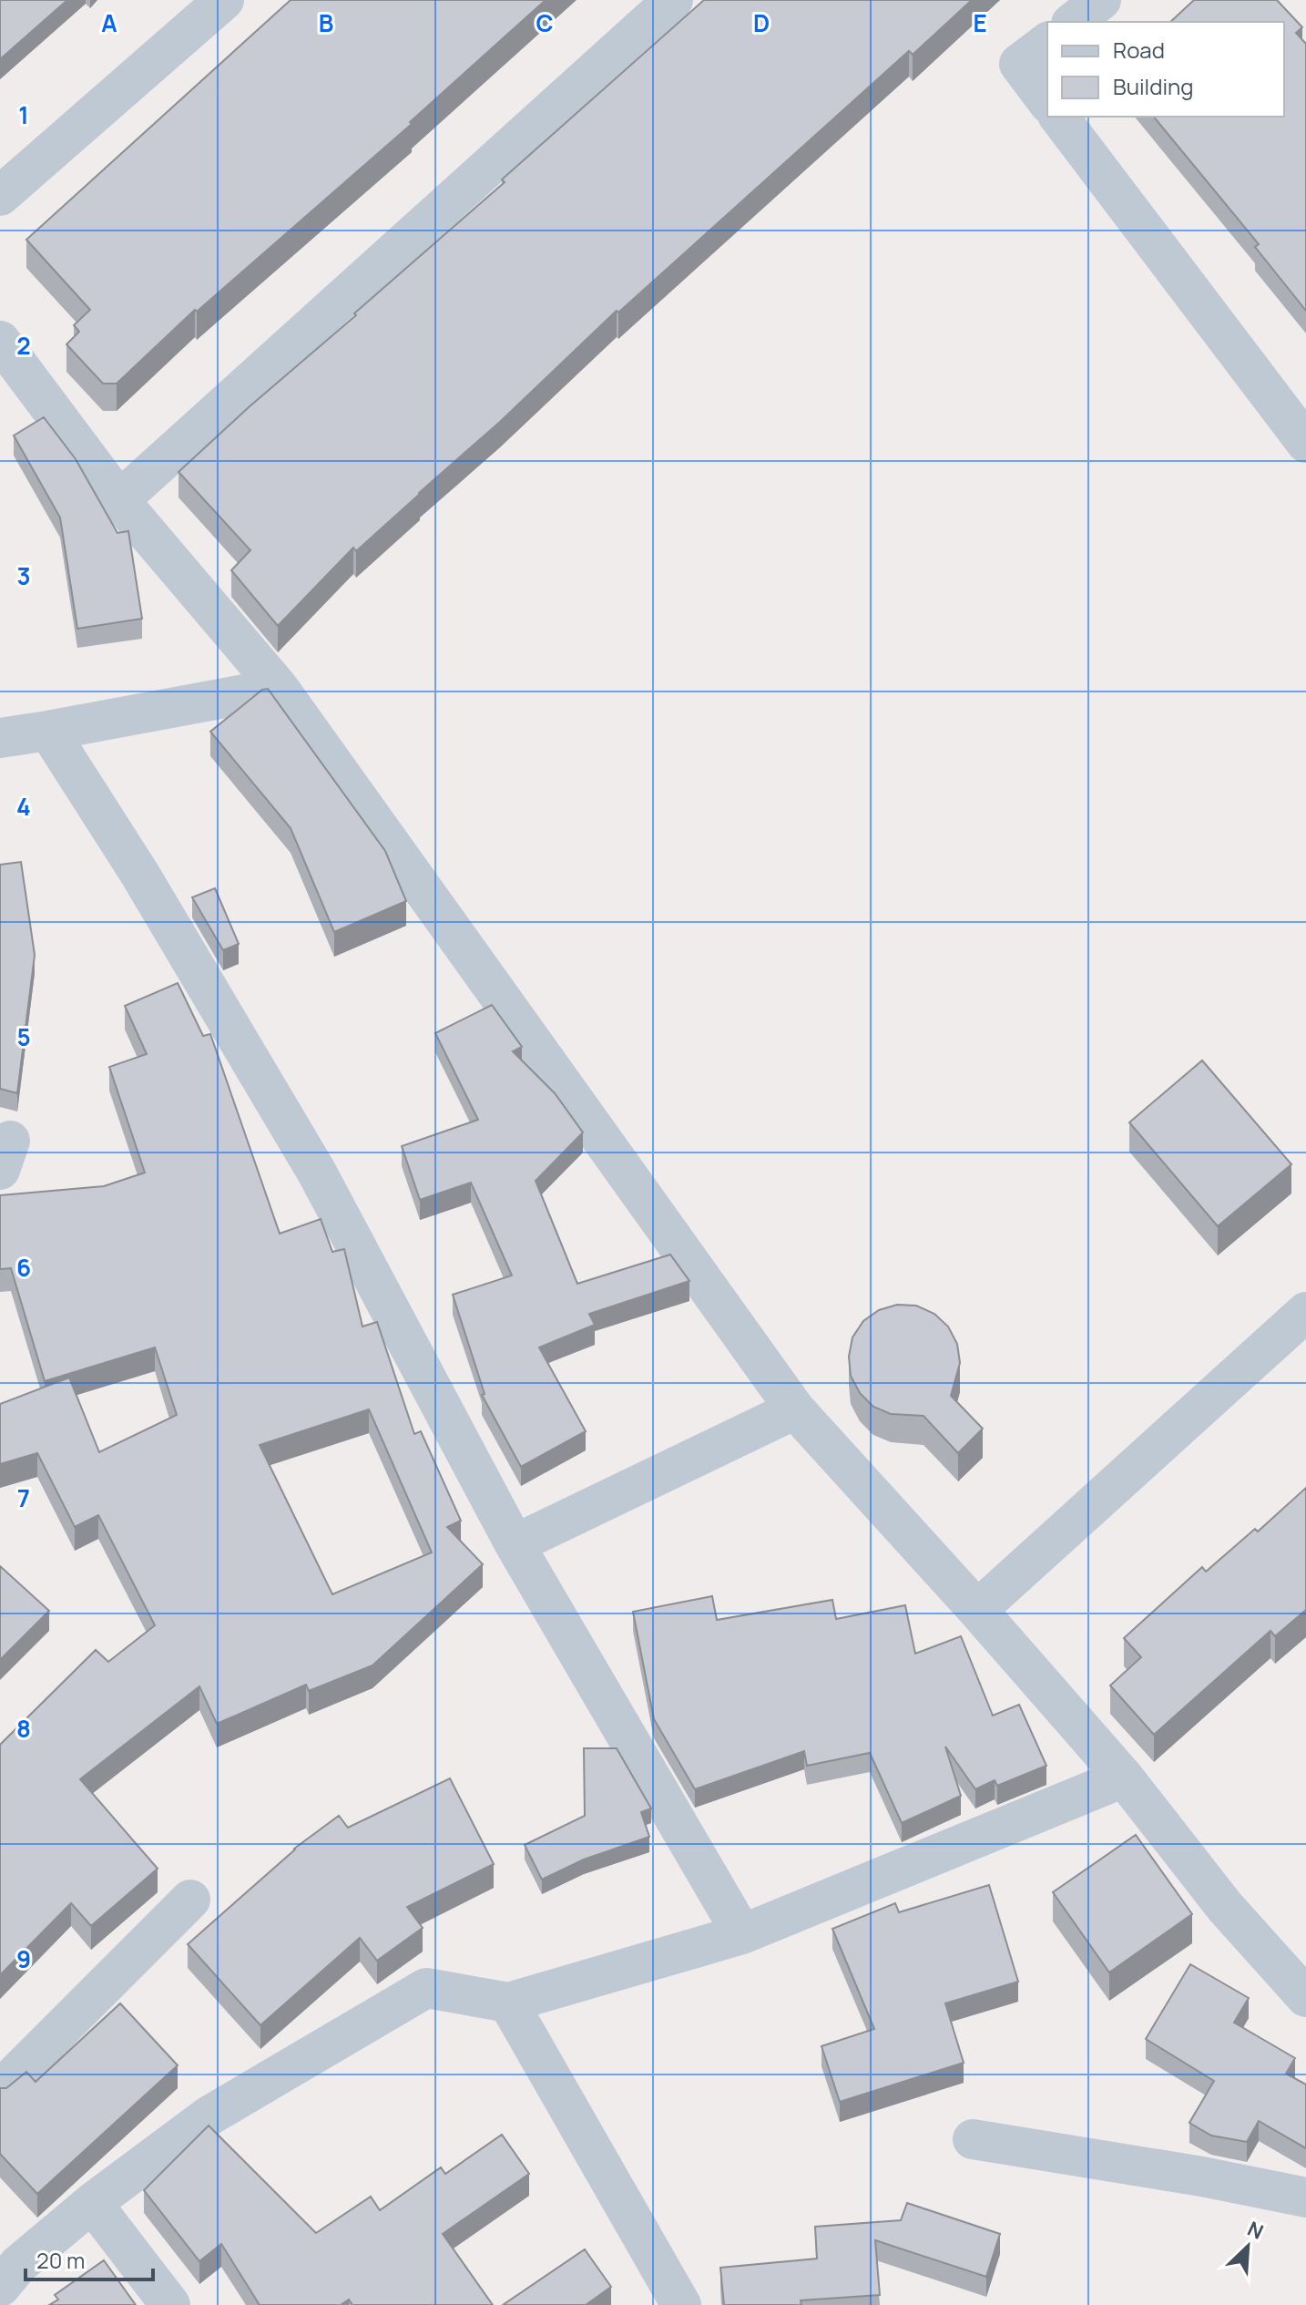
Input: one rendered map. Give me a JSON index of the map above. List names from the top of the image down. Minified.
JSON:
{"legend":["Road","Building"],"scale_bar":"20 m","north":"top right","grid":{"columns":["A","B","C","D","E"],"rows":["1","2","3","4","5","6","7","8","9"]}}
